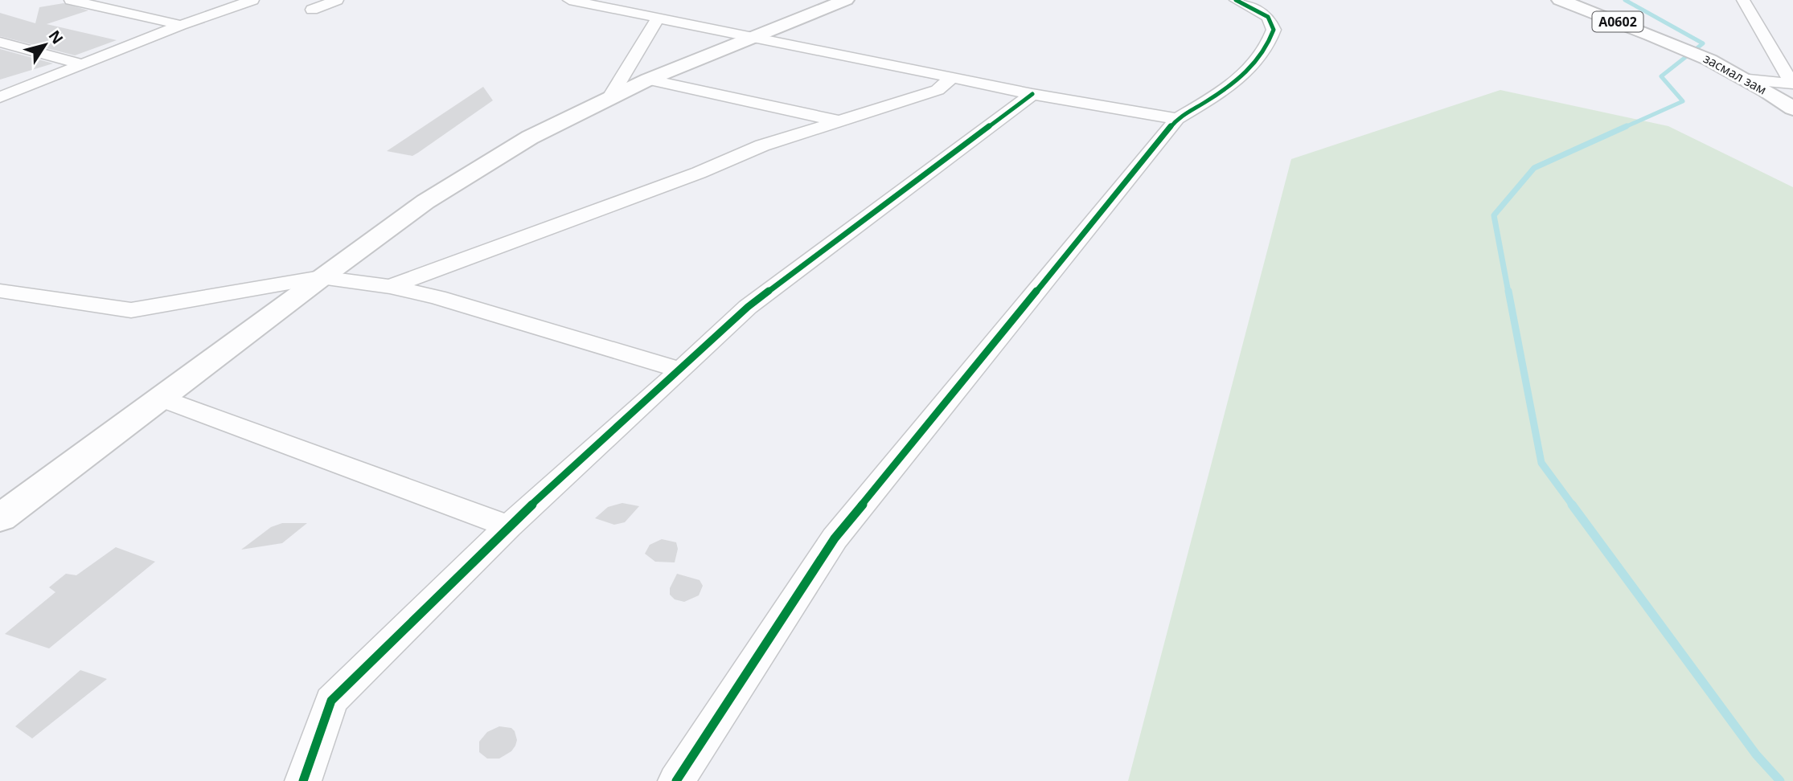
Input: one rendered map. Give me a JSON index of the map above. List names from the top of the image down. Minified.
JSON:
{"streets":{"main road":["A0602","засмал зам"]},"north":"top right"}
